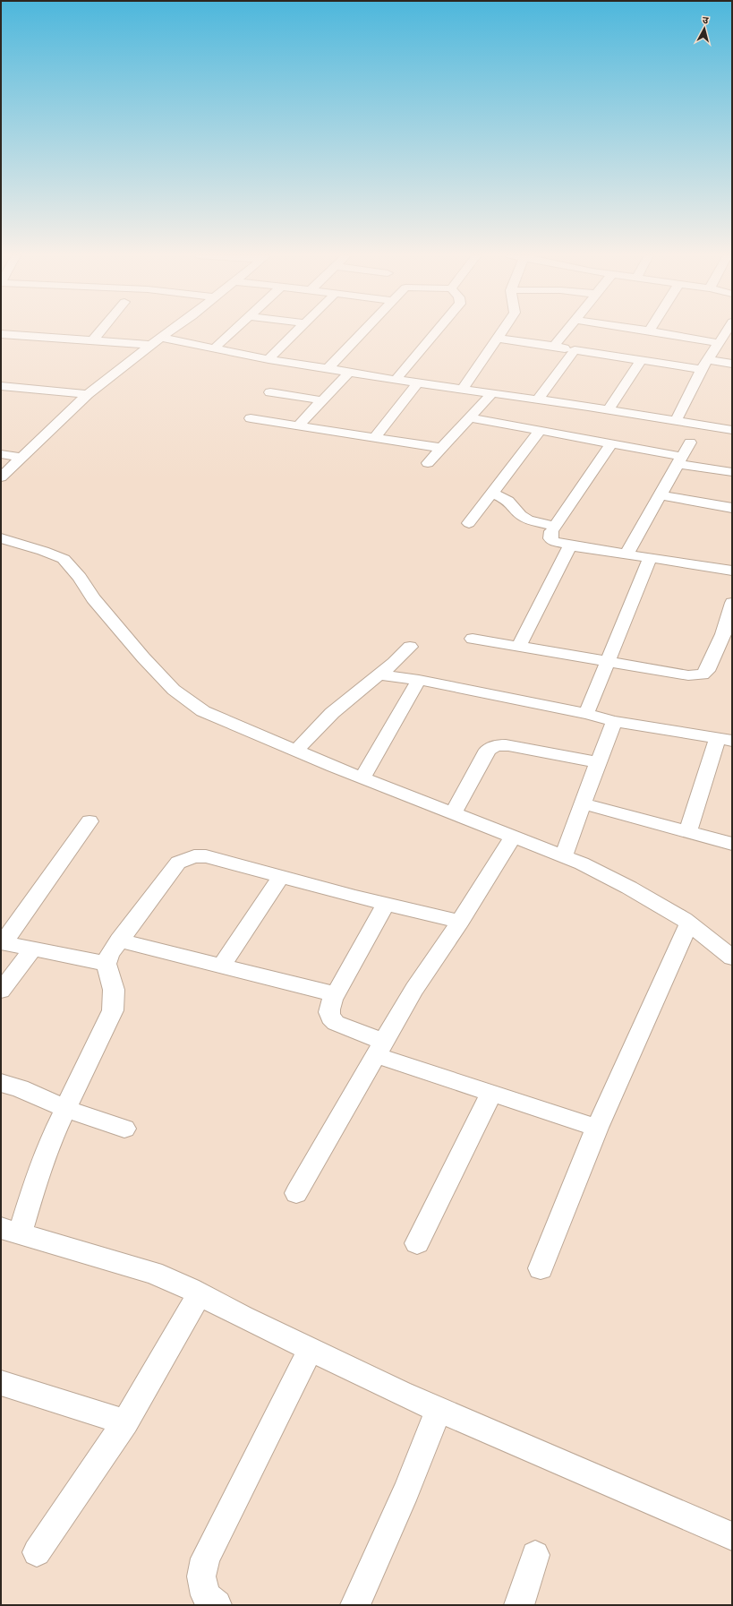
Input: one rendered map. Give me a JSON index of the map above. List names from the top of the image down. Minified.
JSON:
{"north":"top"}
